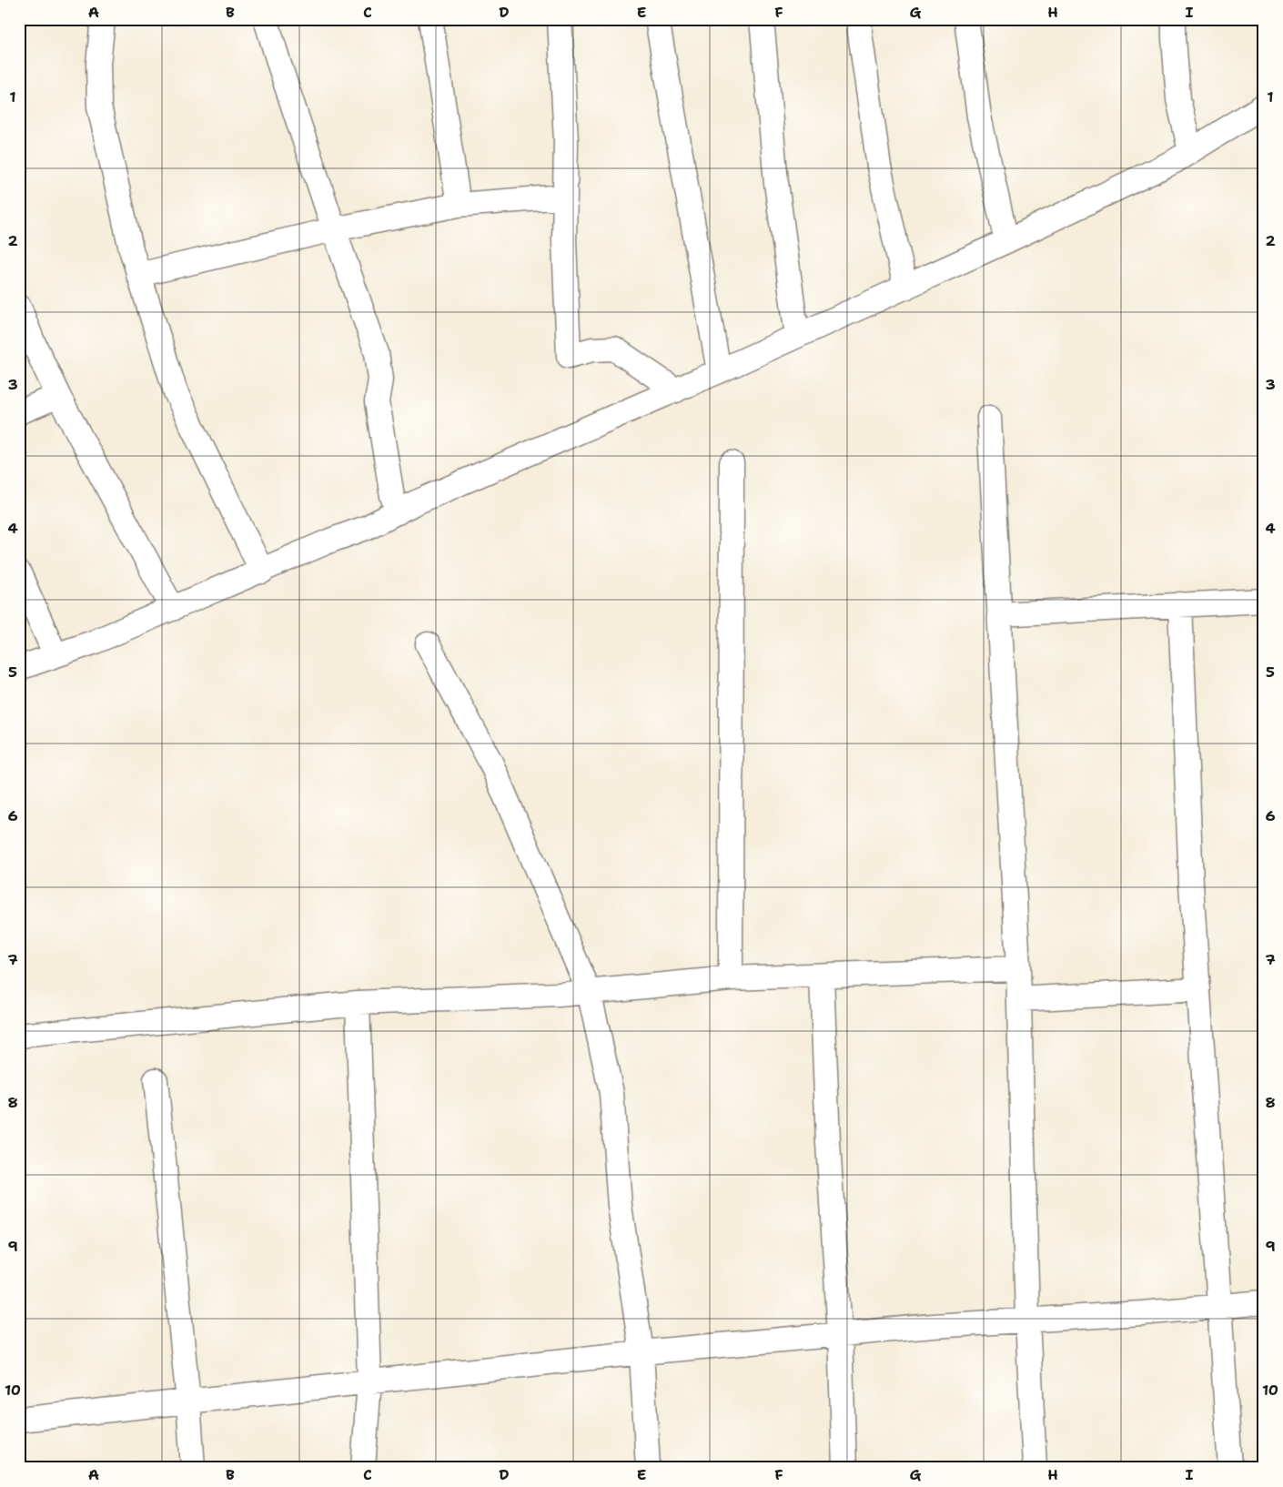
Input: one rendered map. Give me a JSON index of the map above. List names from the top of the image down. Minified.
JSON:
{"grid":{"columns":["A","B","C","D","E","F","G","H","I"],"rows":["1","2","3","4","5","6","7","8","9","10"]}}
